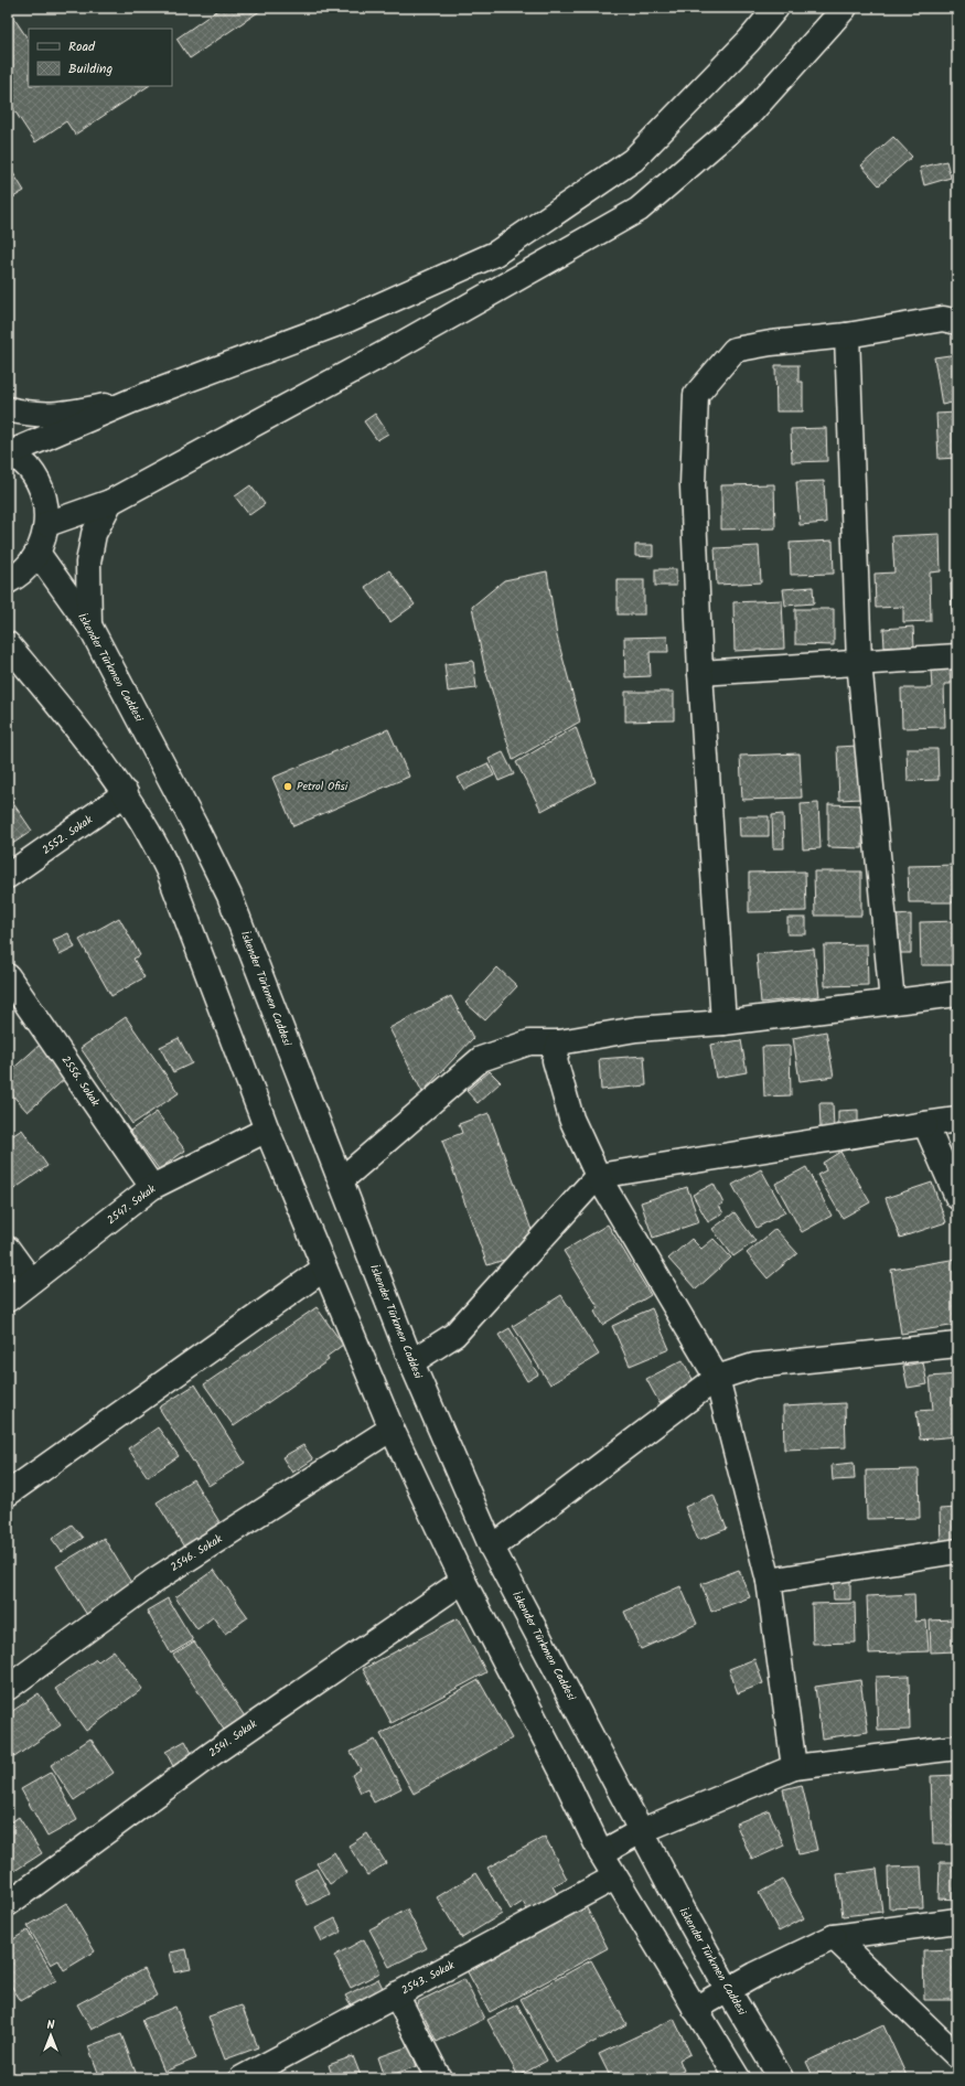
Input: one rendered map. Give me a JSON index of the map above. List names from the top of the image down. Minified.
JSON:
{"streets":{"main road":["İskender Türkmen Caddesi","2552. Sokak","2556. Sokak","2547. Sokak","2546. Sokak","2541. Sokak","2543. Sokak"]},"crossings":[["2556. Sokak","2547. Sokak"]],"places":["Petrol Ofisi"],"legend":["Road","Building"],"north":"top"}
